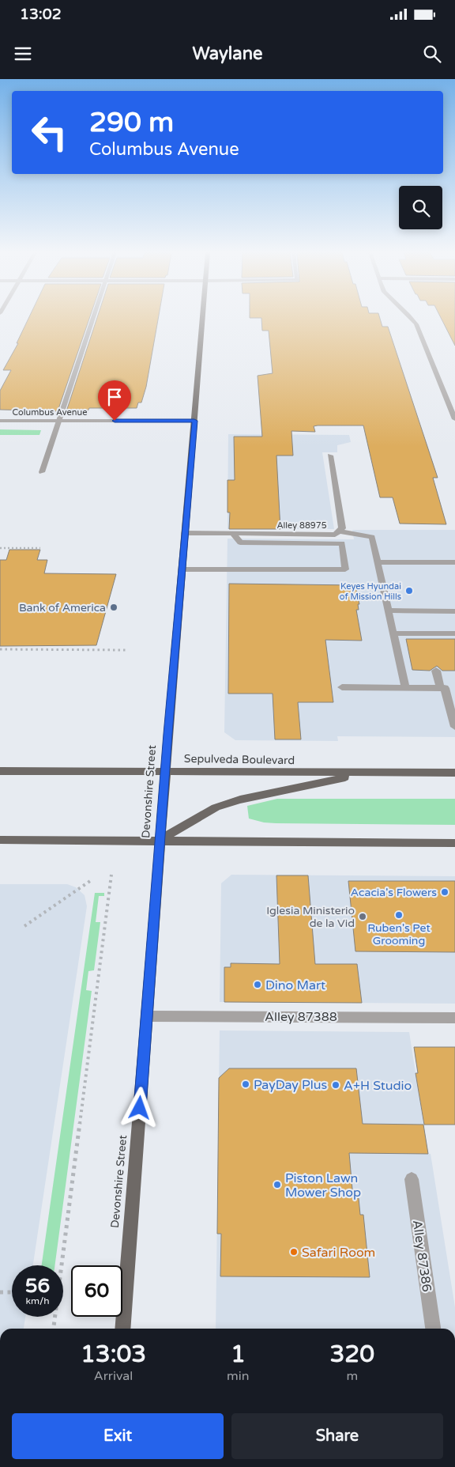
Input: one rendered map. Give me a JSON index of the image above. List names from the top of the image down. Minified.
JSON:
{"streets":{"main road":["Sepulveda Boulevard","Devonshire Street"],"street":["Columbus Avenue","Alley 88975","Alley 87388","Alley 87386"]},"crossings":[["Columbus Avenue","Devonshire Street"],["Alley 88975","Devonshire Street"],["Sepulveda Boulevard","Devonshire Street"],["Devonshire Street","Alley 87388"]],"places":["Keyes Hyundai of Mission Hills","Bank of America","Acacia's Flowers","Ruben's Pet Grooming","Iglesia Ministerio de la Vid","Dino Mart","PayDay Plus","A+H Studio","Piston Lawn Mower Shop","Safari Room"],"page":{"status":"13:02","header":"Waylane","turn":["290 m","Columbus Avenue"],"speed":"56 km/h","limit":"60","eta":["13:03","Arrival","1","min","320","m"],"buttons":["Exit","Share"]}}
